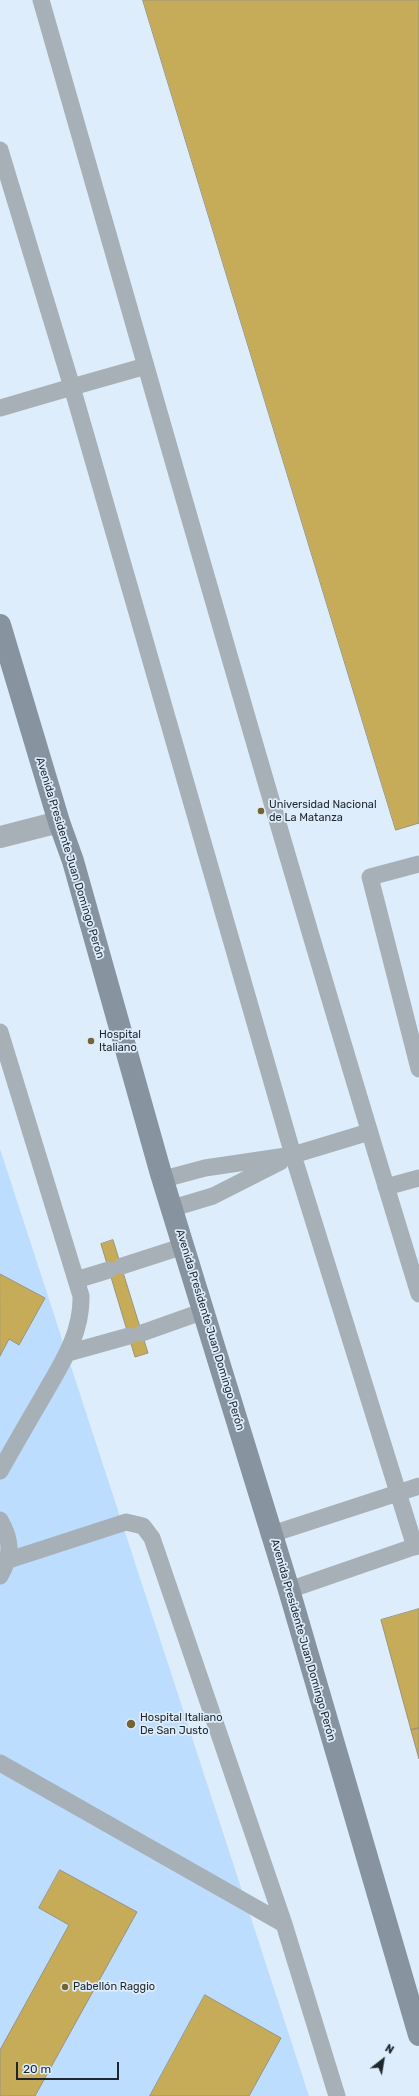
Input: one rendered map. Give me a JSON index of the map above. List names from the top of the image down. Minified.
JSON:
{"streets":{"main road":["Avenida Presidente Juan Domingo Perón"]},"places":["Universidad Nacional de La Matanza","Hospital Italiano","Hospital Italiano De San Justo","Pabellón Raggio"],"scale_bar":"20 m","north":"top right"}
